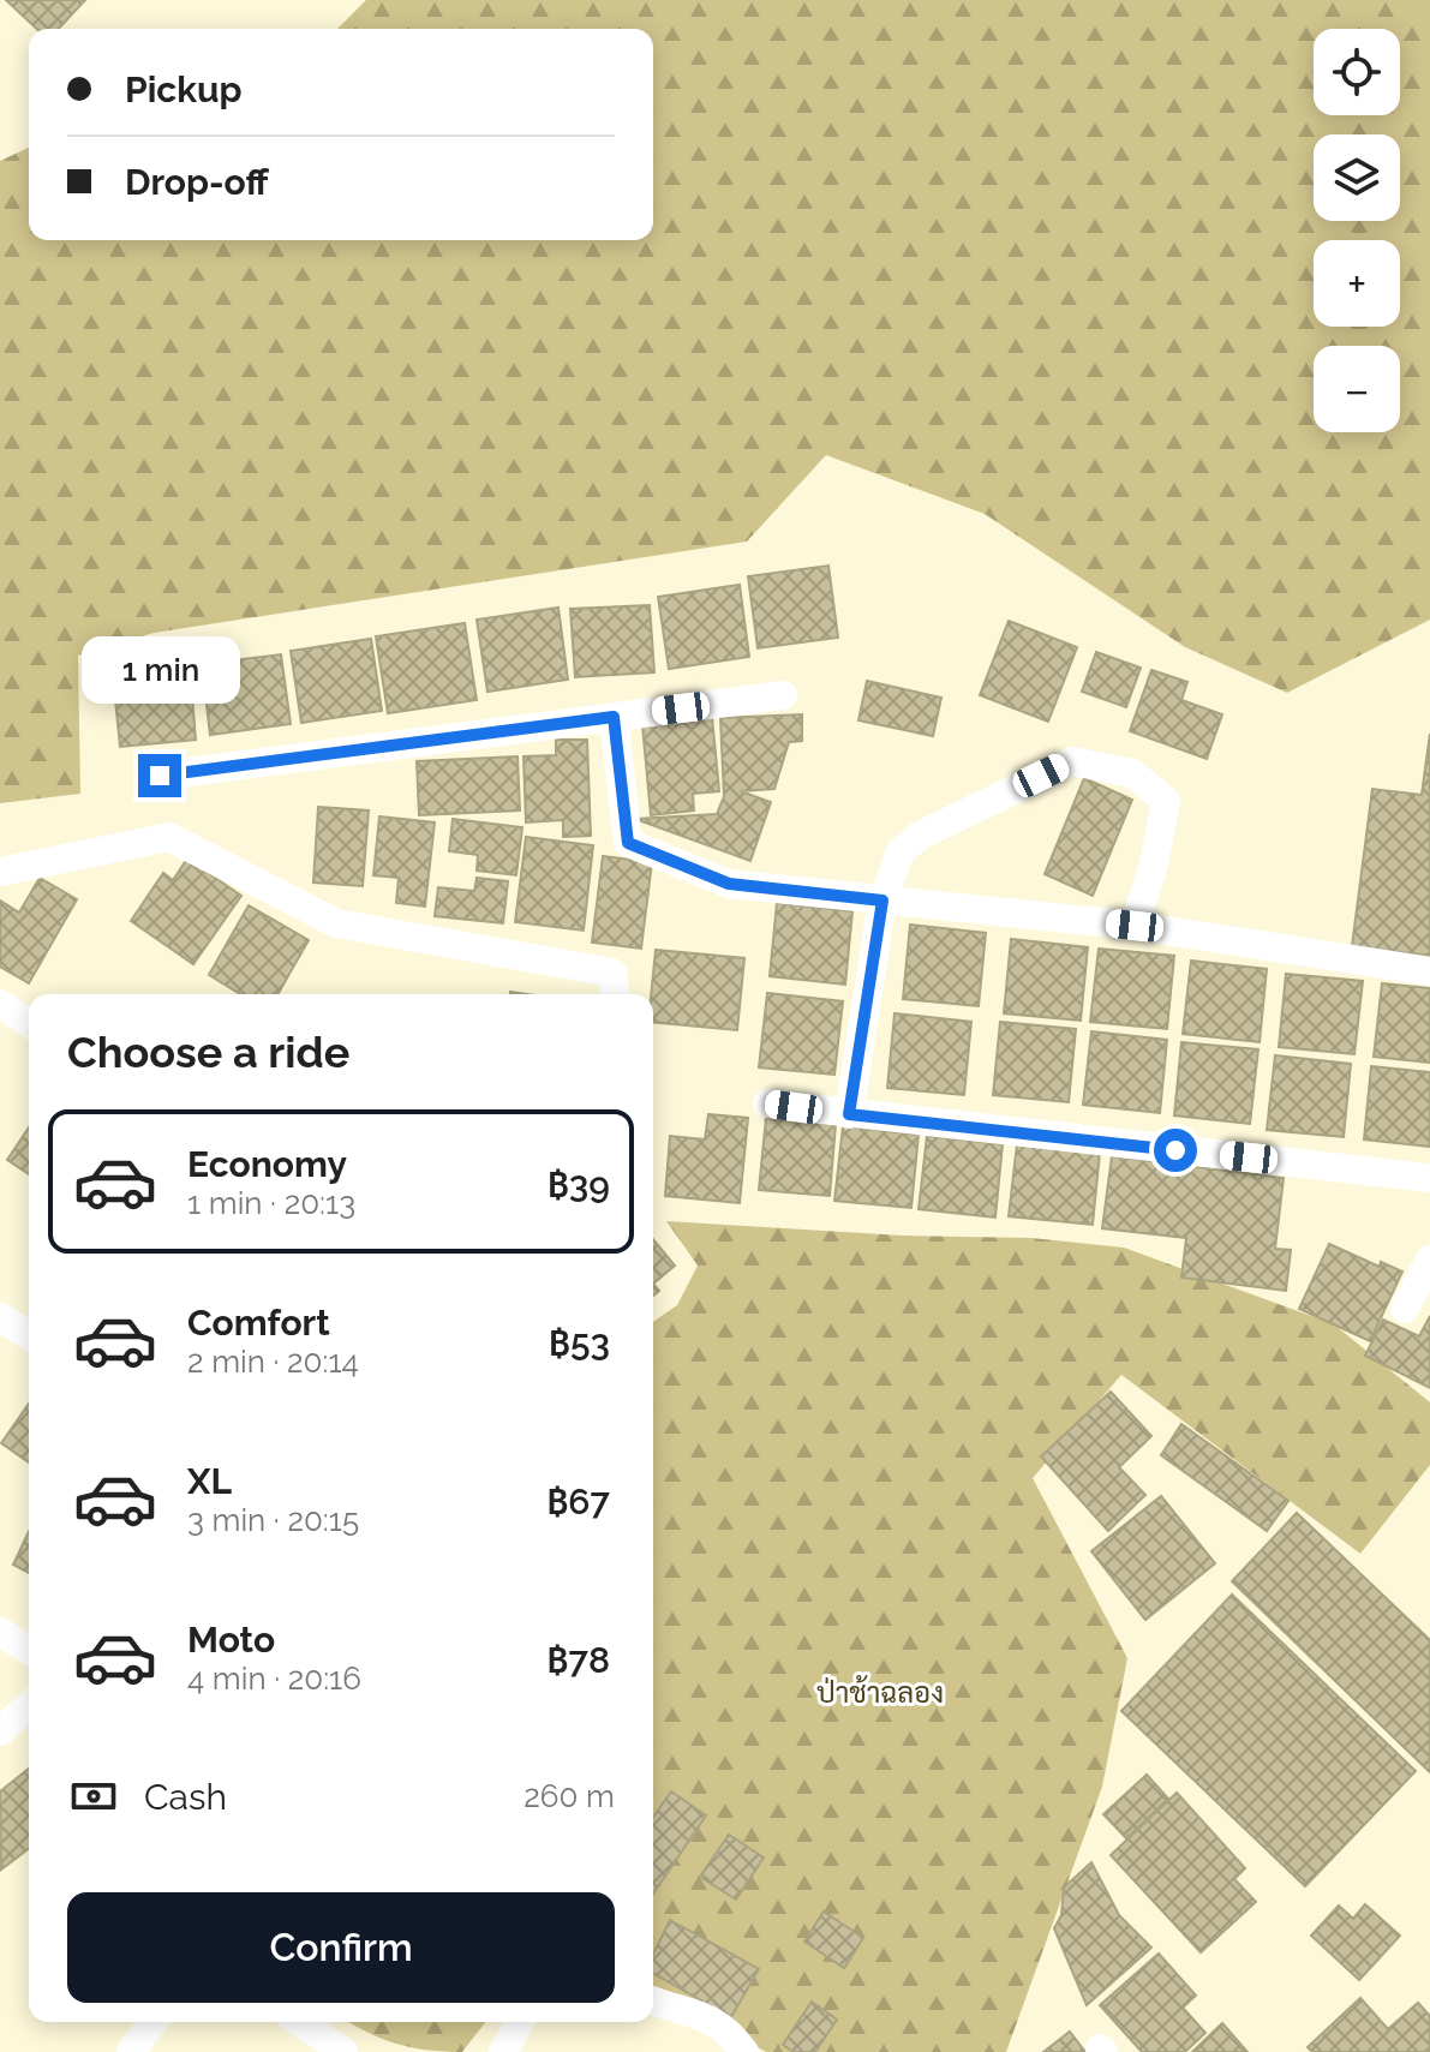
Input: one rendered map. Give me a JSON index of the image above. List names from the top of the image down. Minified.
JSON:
{"parks":["ป่าช้าฉลอง"],"page":{"map_buttons":["+","−"],"banner":["Pickup","Drop-off"],"bubble":"1 min","heading":"Choose a ride","list":[{"name":"Economy","note":"1 min · 20:13","value":"฿39"},{"name":"Comfort","note":"2 min · 20:14","value":"฿53"},{"name":"XL","note":"3 min · 20:15","value":"฿67"},{"name":"Moto","note":"4 min · 20:16","value":"฿78"}],"pay":["Cash","260 m"],"buttons":"Confirm"}}
